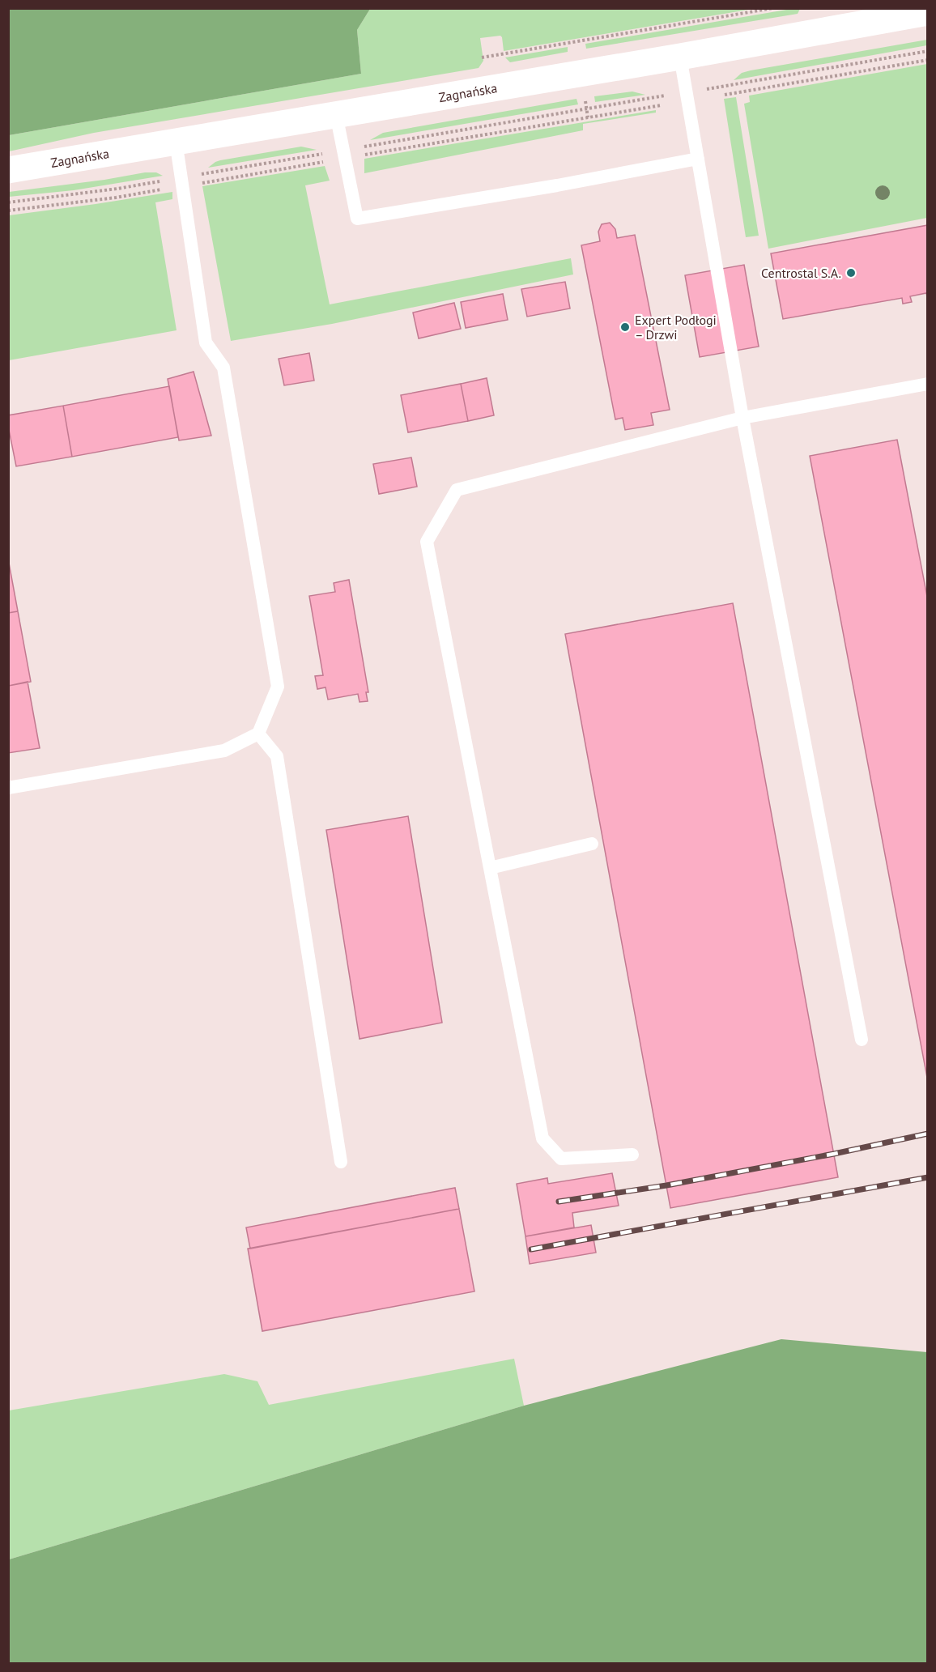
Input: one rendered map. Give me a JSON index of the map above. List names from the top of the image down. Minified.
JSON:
{"streets":{"street":["Zagnańska"]},"places":["Centrostal S.A.","Expert Podłogi – Drzwi"]}
